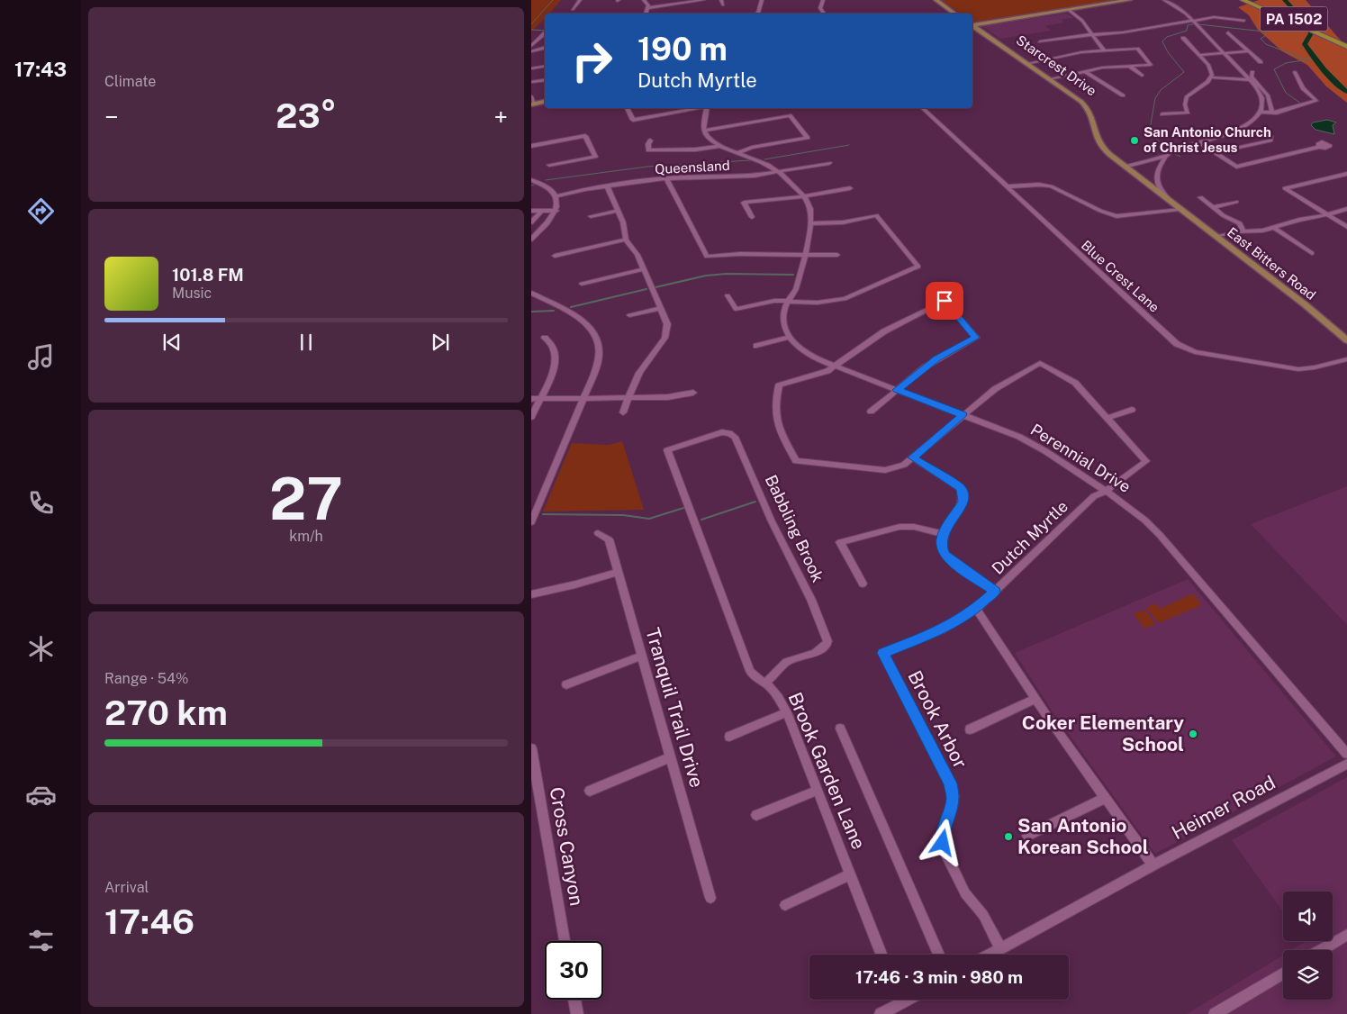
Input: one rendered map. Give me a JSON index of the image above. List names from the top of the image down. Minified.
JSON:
{"streets":{"highway":["PA 1502"],"main road":["Starcrest Drive","East Bitters Road"],"street":["Queensland","Blue Crest Lane","Perennial Drive","Babbling Brook","Dutch Myrtle","Tranquil Trail Drive","Brook Arbor","Brook Garden Lane","Heimer Road","Cross Canyon"]},"crossings":[["Starcrest Drive","East Bitters Road"],["Perennial Drive","Dutch Myrtle"],["Babbling Brook","Brook Garden Lane"],["Dutch Myrtle","Brook Arbor"],["Brook Arbor","Heimer Road"]],"places":["San Antonio Church of Christ Jesus","Coker Elementary School","San Antonio Korean School"],"page":{"tabs":"17:43","tile":["Climate",["27","km/h"],["Range · 54%","270 km"],["Arrival","17:46"]],"turn":["190 m","Dutch Myrtle"],"heat":["−","23°","+"],"song":["101.8 FM","Music"],"limit":"30","trip":"17:46 · 3 min · 980 m"}}
